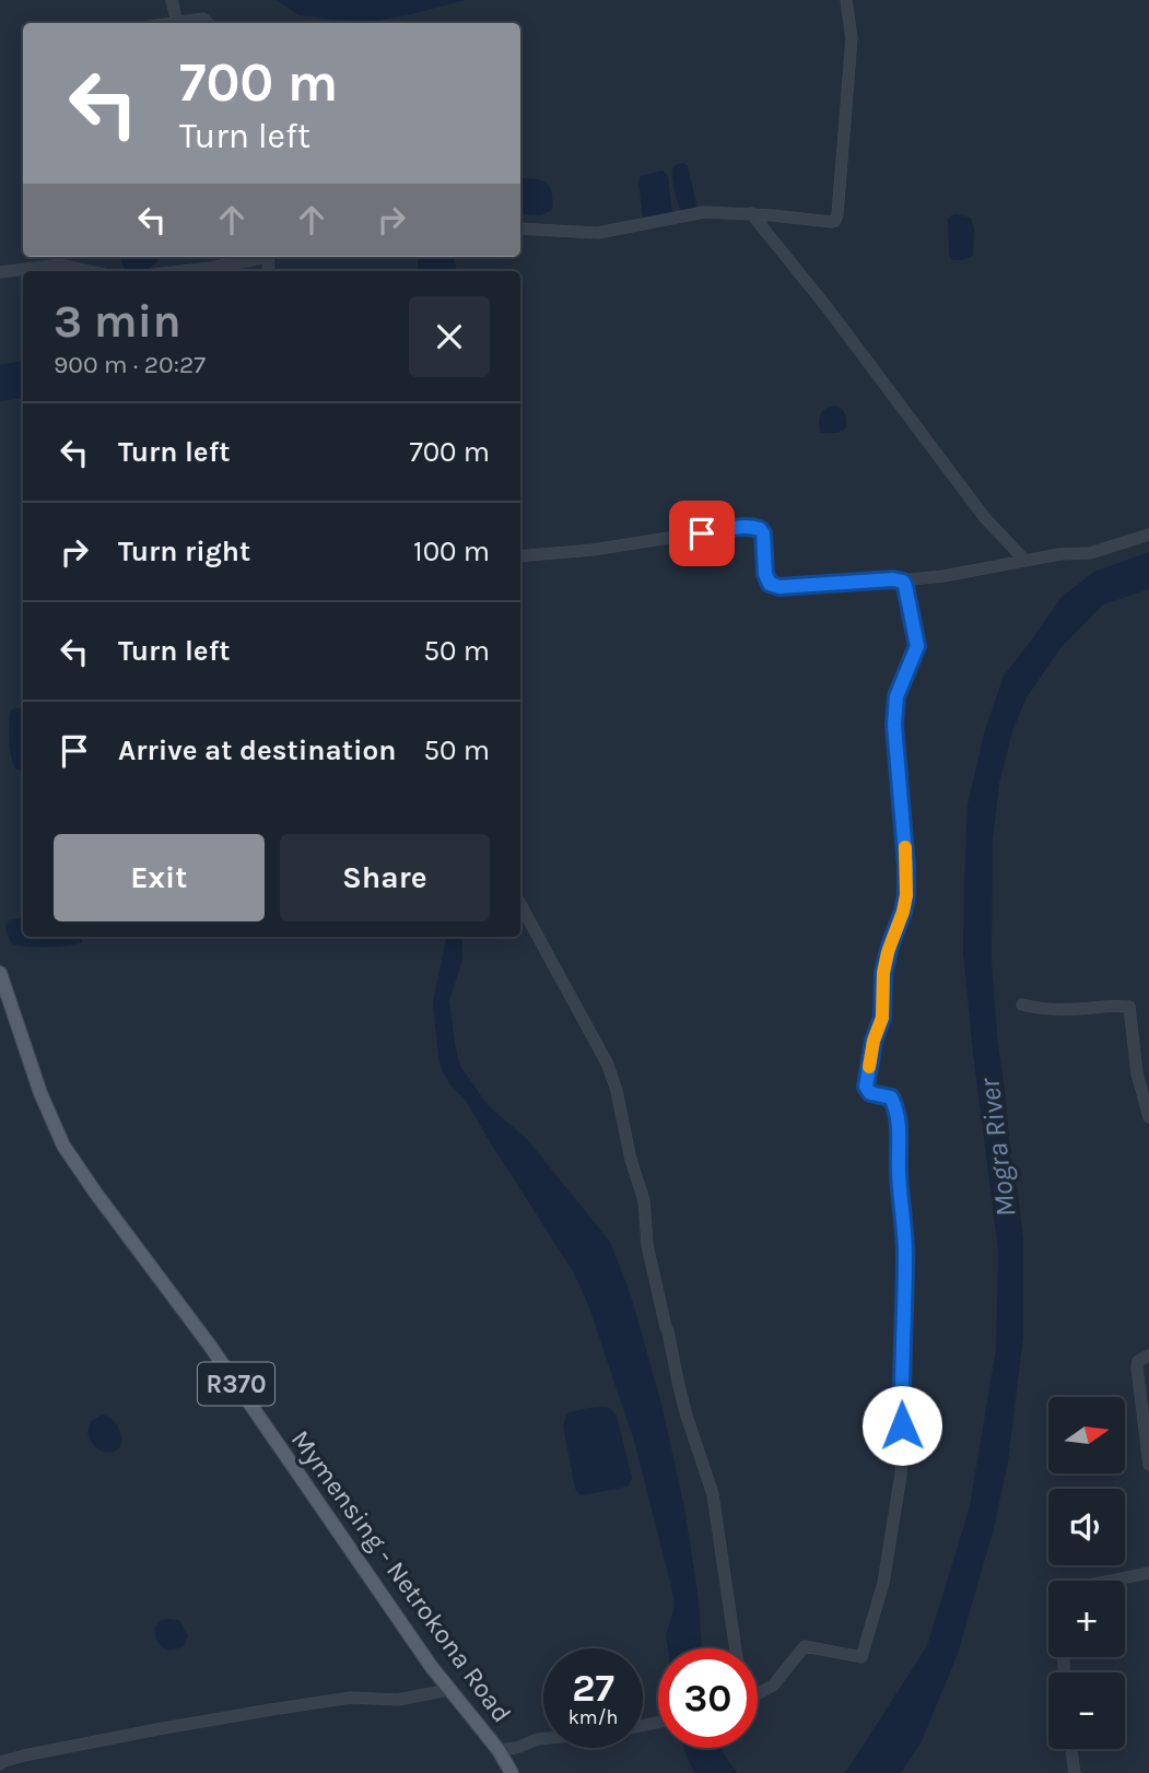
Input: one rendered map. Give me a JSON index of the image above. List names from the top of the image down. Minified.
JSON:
{"streets":{"main road":["R370","Mymensing - Netrokona Road"]},"water":["Mogra River"],"north":"right","page":{"turn":["700 m","Turn left"],"heading":["3 min","900 m · 20:27"],"list":[{"name":"Turn left","value":"700 m"},{"name":"Turn right","value":"100 m"},{"name":"Turn left","value":"50 m"},{"name":"Arrive at destination","value":"50 m"}],"buttons":["Exit","Share"],"map_buttons":["+","−"],"speed":"27 km/h","limit":"30"}}
